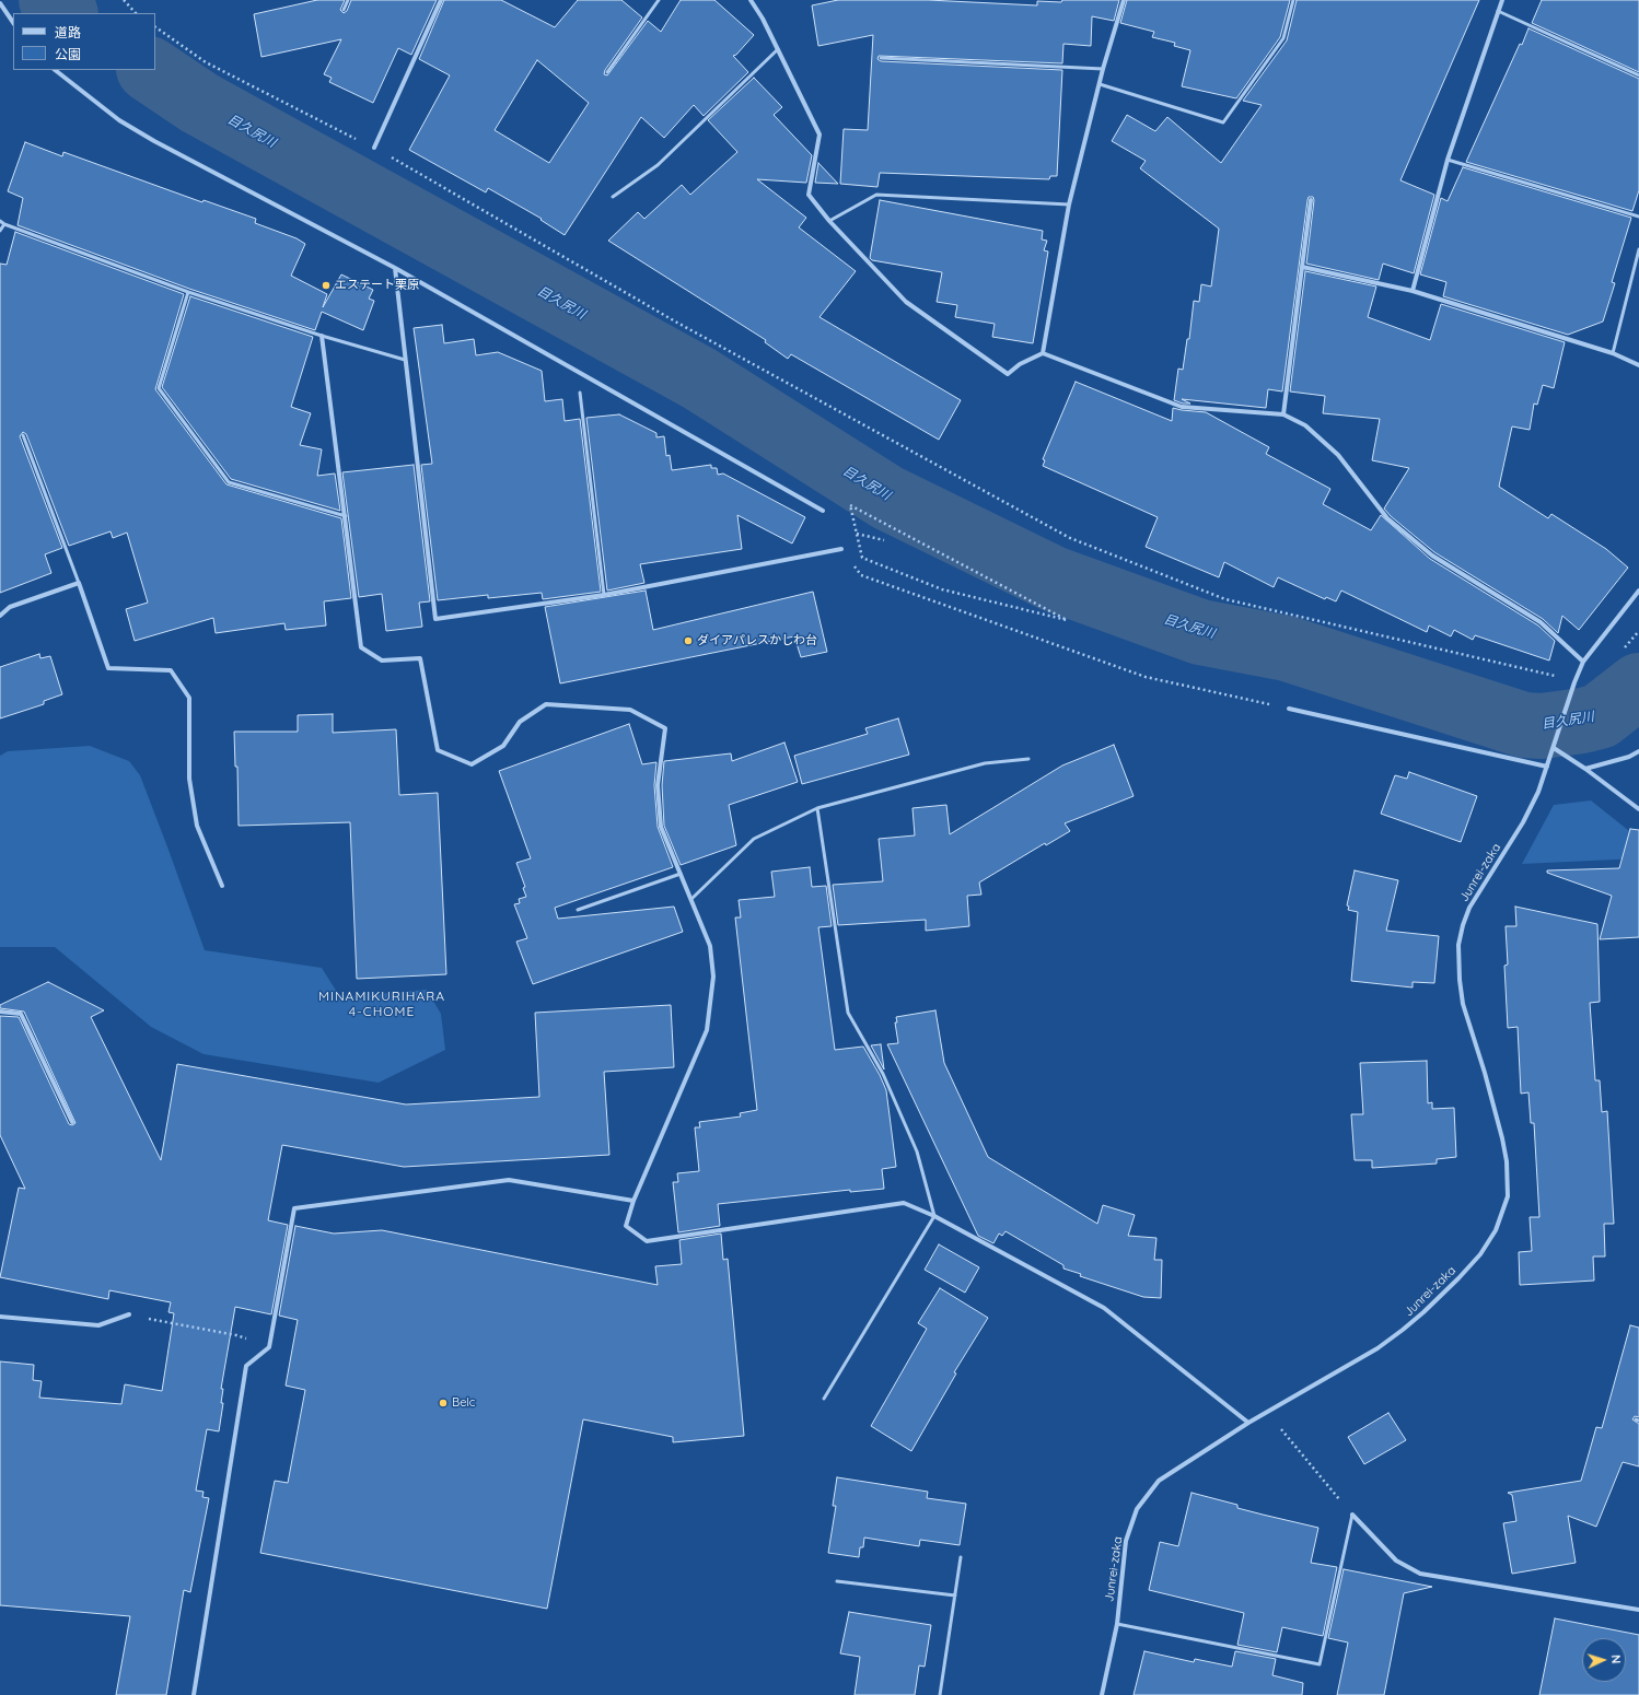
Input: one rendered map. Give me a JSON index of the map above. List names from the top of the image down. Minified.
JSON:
{"streets":{"street":["Junrei-zaka"]},"districts":["MINAMIKURIHARA 4-CHOME"],"water":["目久尻川"],"places":["エステート栗原","ダイアパレスかしわ台","Belc"],"legend":["道路","公園"],"north":"right"}
